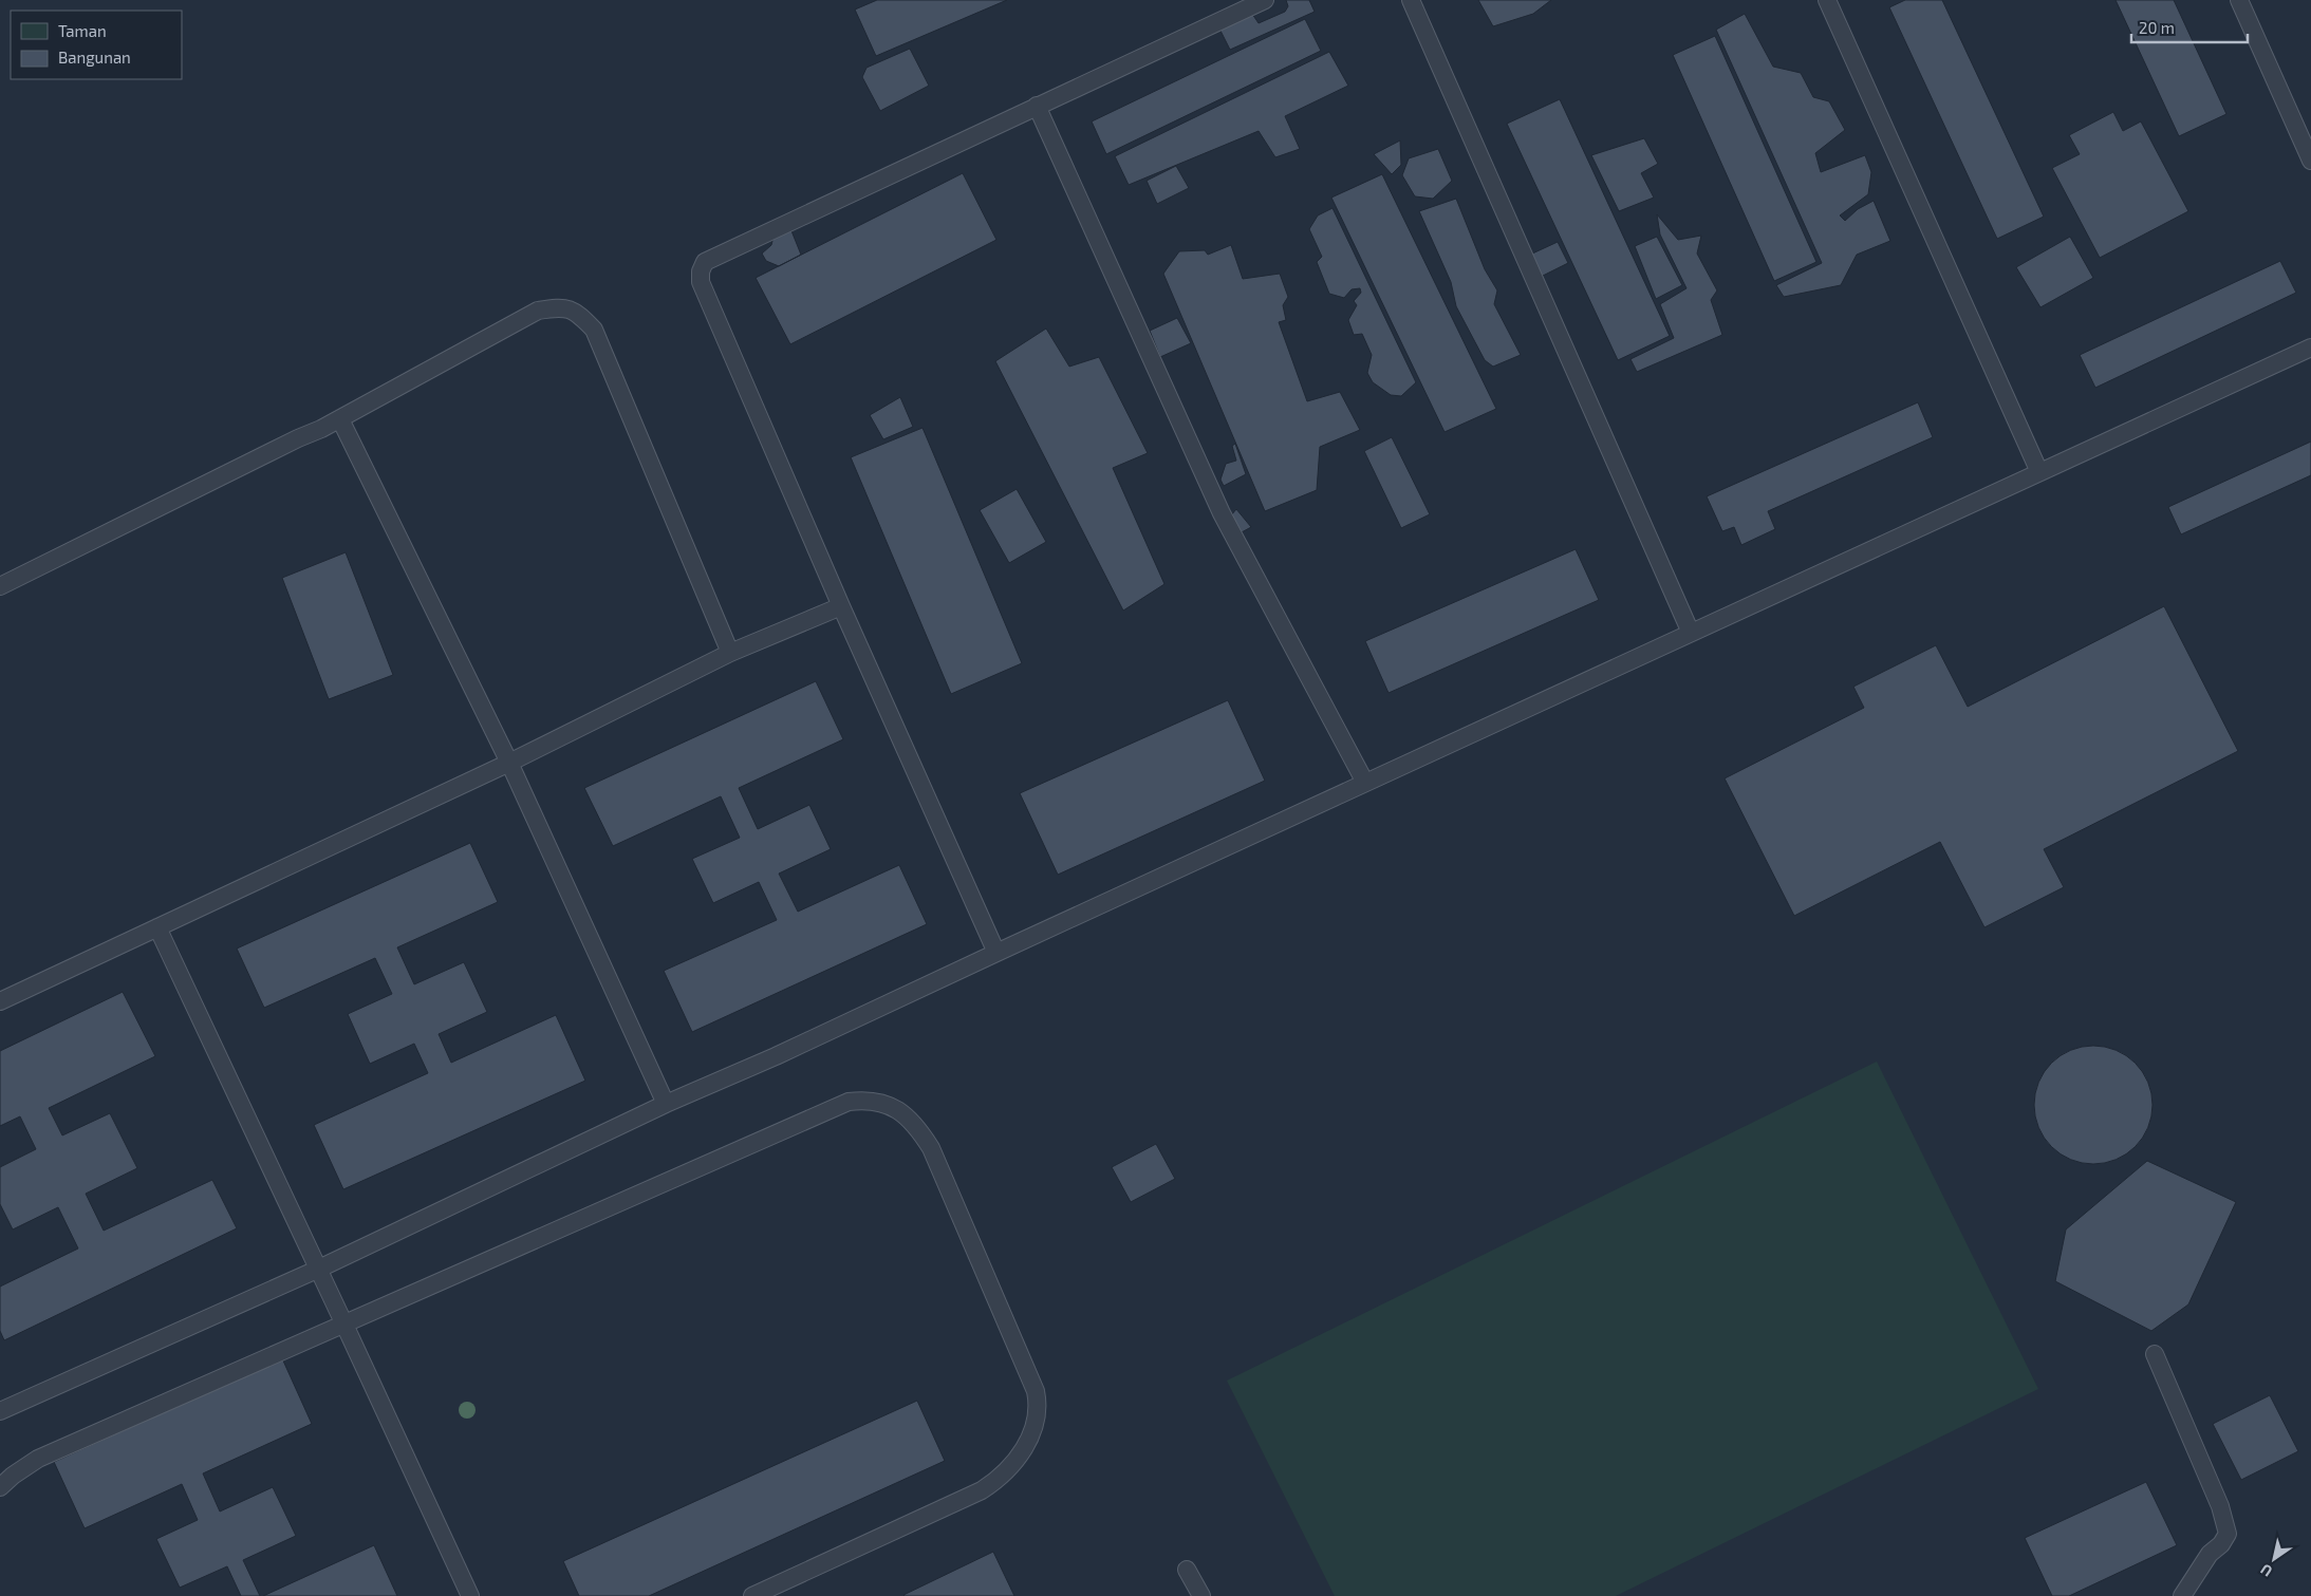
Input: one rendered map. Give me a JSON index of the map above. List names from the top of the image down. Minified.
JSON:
{"legend":["Taman","Bangunan"],"scale_bar":"20 m","north":"bottom left"}
